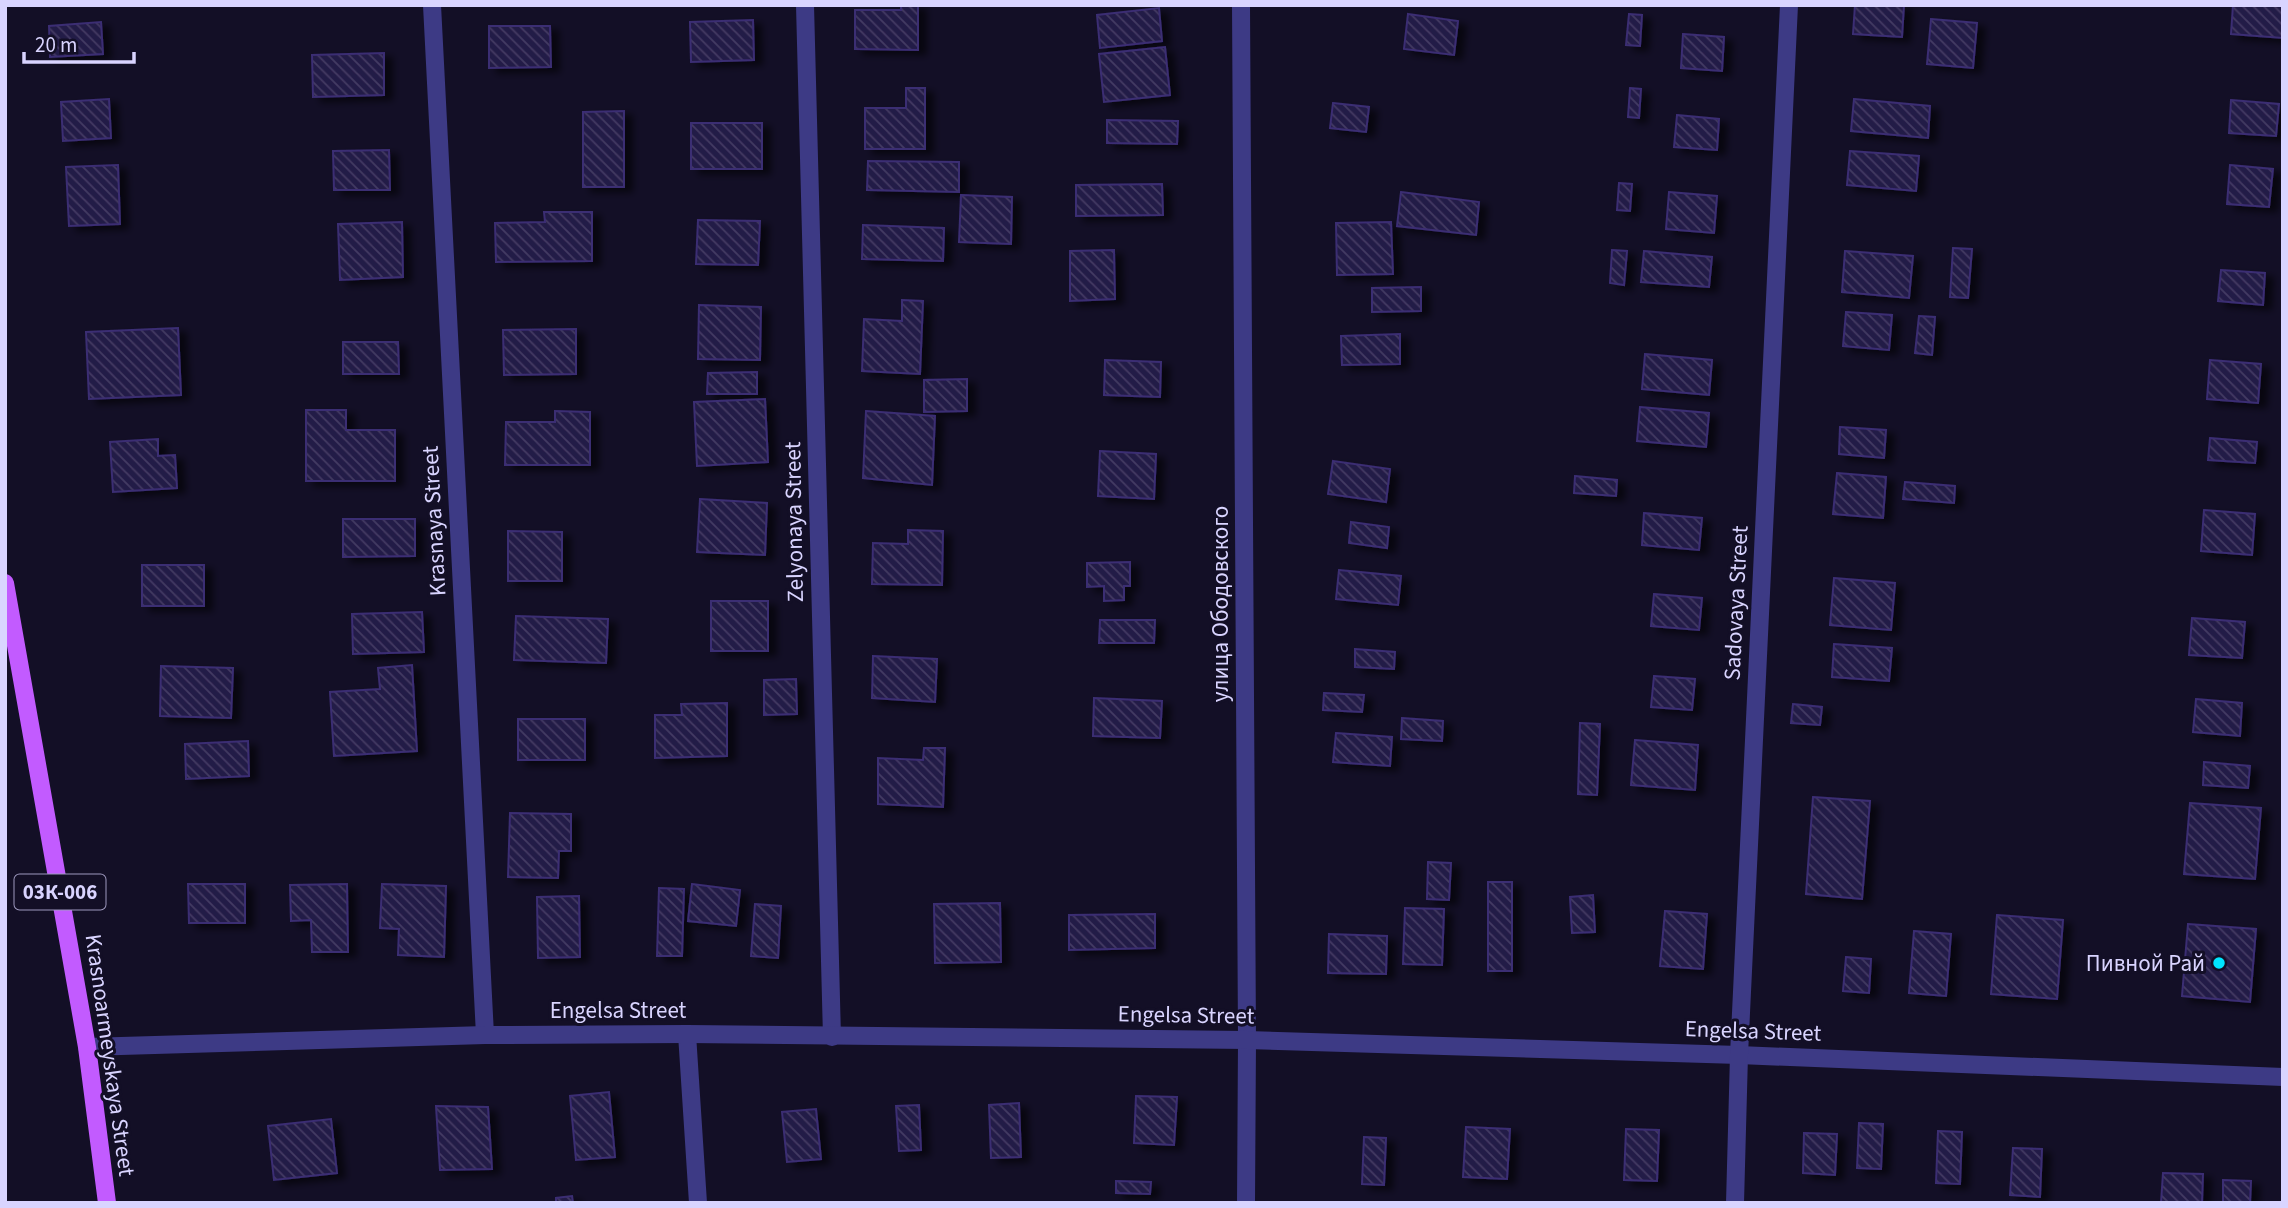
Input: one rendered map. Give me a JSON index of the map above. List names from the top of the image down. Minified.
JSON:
{"streets":{"main road":["03К-006","Krasnoarmeyskaya Street"],"street":["Krasnaya Street","Zelyonaya Street","Sadovaya Street","улица Ободовского","Engelsa Street"]},"crossings":[["Krasnaya Street","Engelsa Street"],["Zelyonaya Street","Engelsa Street"],["Sadovaya Street","Engelsa Street"],["улица Ободовского","Engelsa Street"],["Engelsa Street","Krasnoarmeyskaya Street"]],"places":["Пивной Рай"],"scale_bar":"20 m"}
